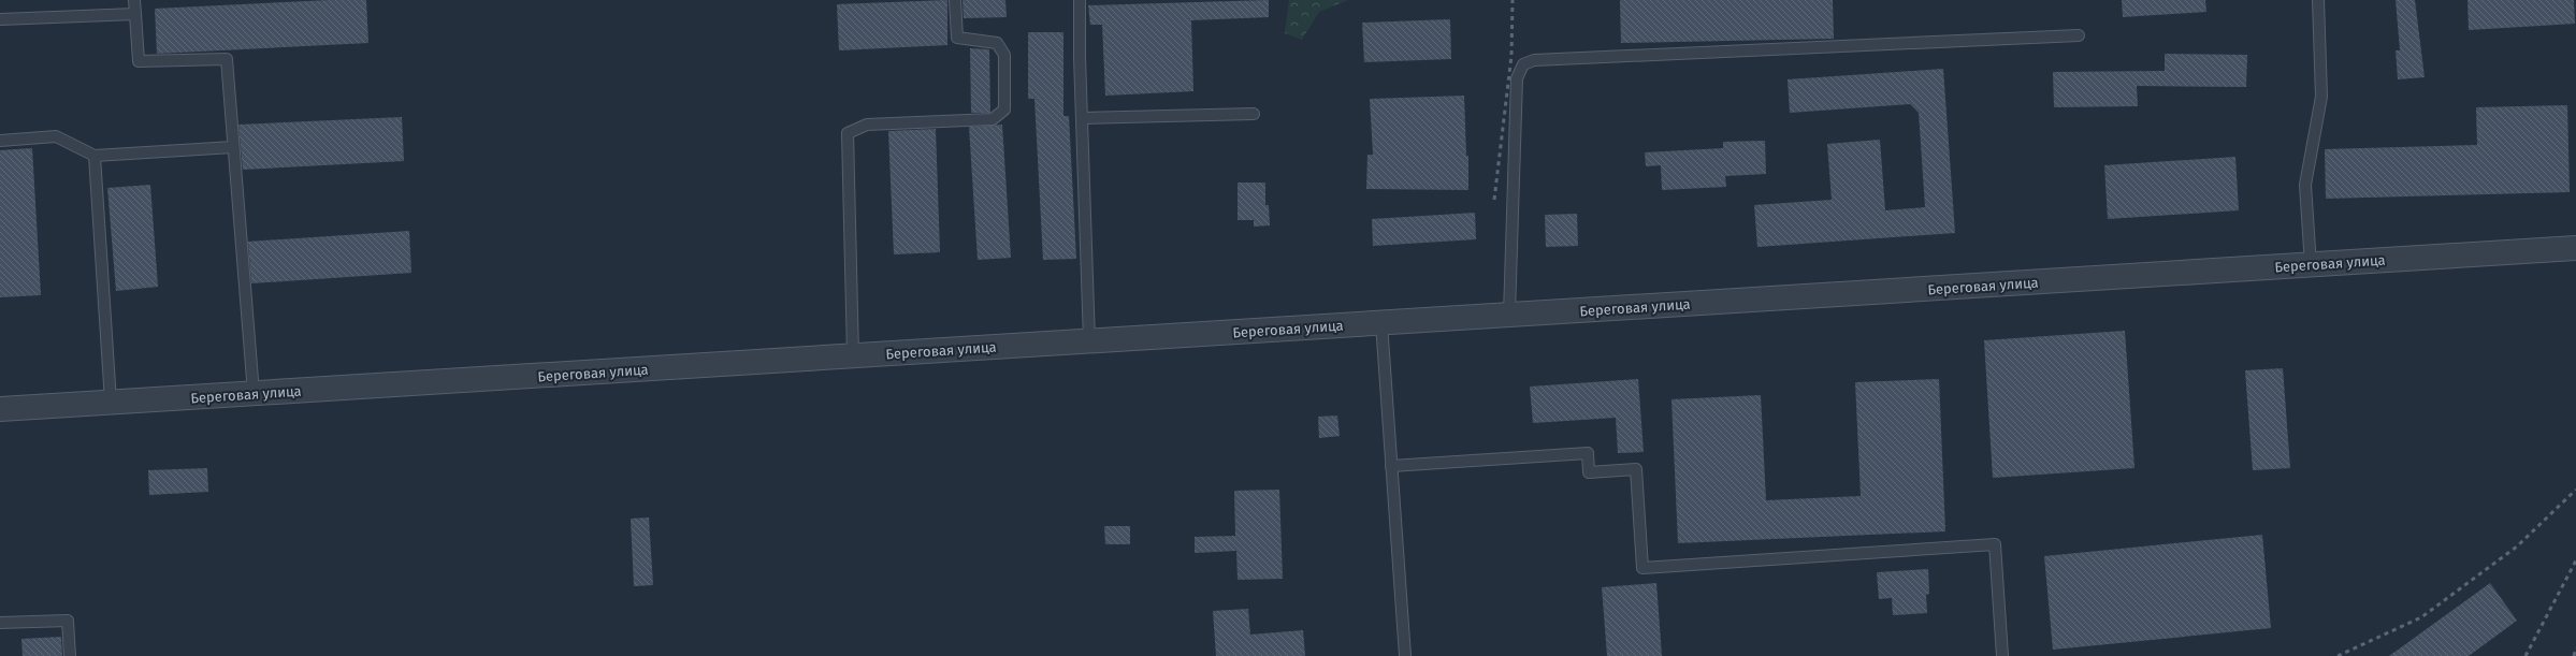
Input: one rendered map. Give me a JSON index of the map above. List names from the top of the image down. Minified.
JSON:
{"streets":{"street":["Береговая улица"]}}
